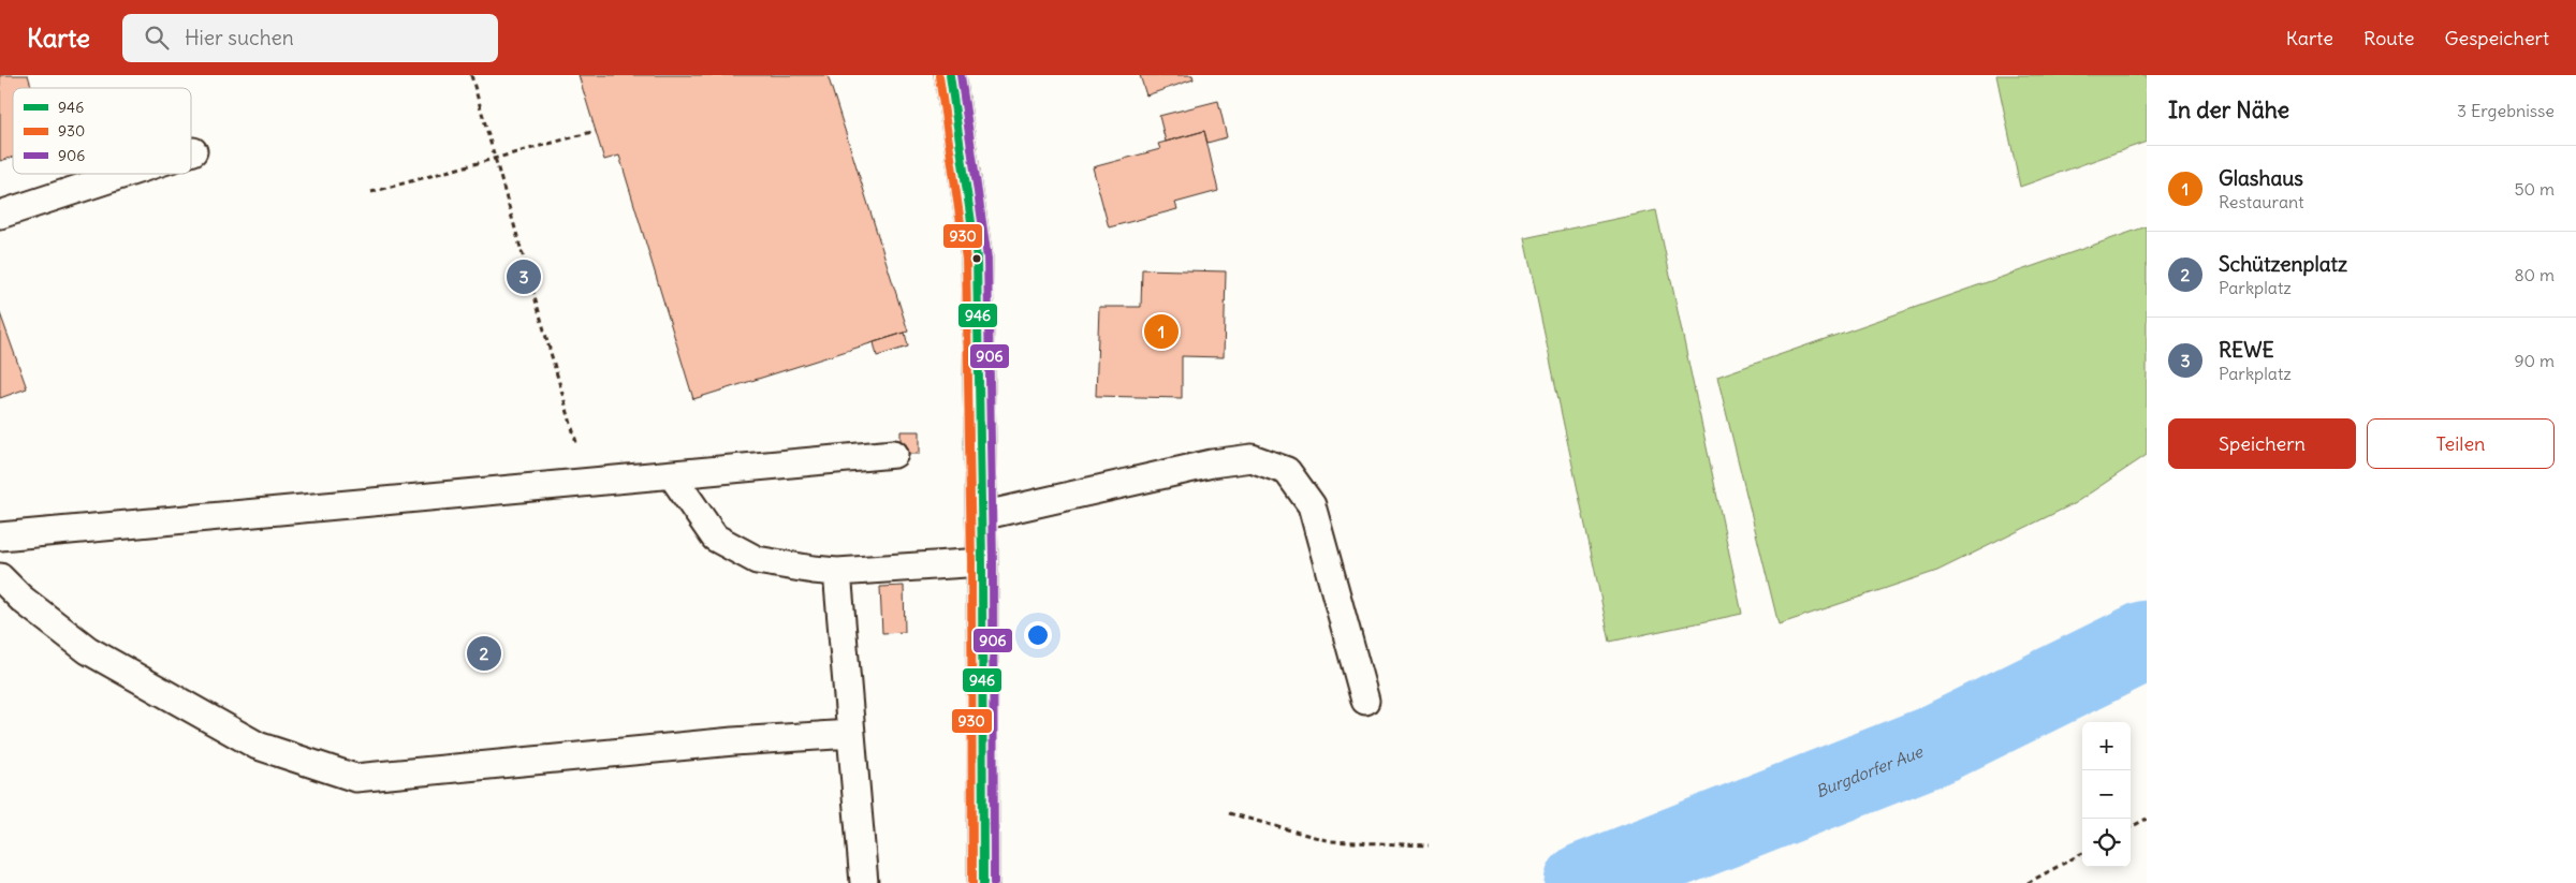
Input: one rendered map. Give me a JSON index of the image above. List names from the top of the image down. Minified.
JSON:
{"water":["Burgdorfer Aue"],"lines":["transit line 946","transit line 906","transit line 930"],"legend":["946","930","906"],"page":{"header":"Karte","search":"Hier suchen","nav":["Karte","Route","Gespeichert"],"heading":["In der Nähe","3 Ergebnisse"],"list":[{"mark":"1","name":"Glashaus","note":"Restaurant","value":"50 m"},{"mark":"2","name":"Schützenplatz","note":"Parkplatz","value":"80 m"},{"mark":"3","name":"REWE","note":"Parkplatz","value":"90 m"}],"pins":["3","1","2"],"buttons":["Speichern","Teilen"],"map_buttons":["+","−"]}}
